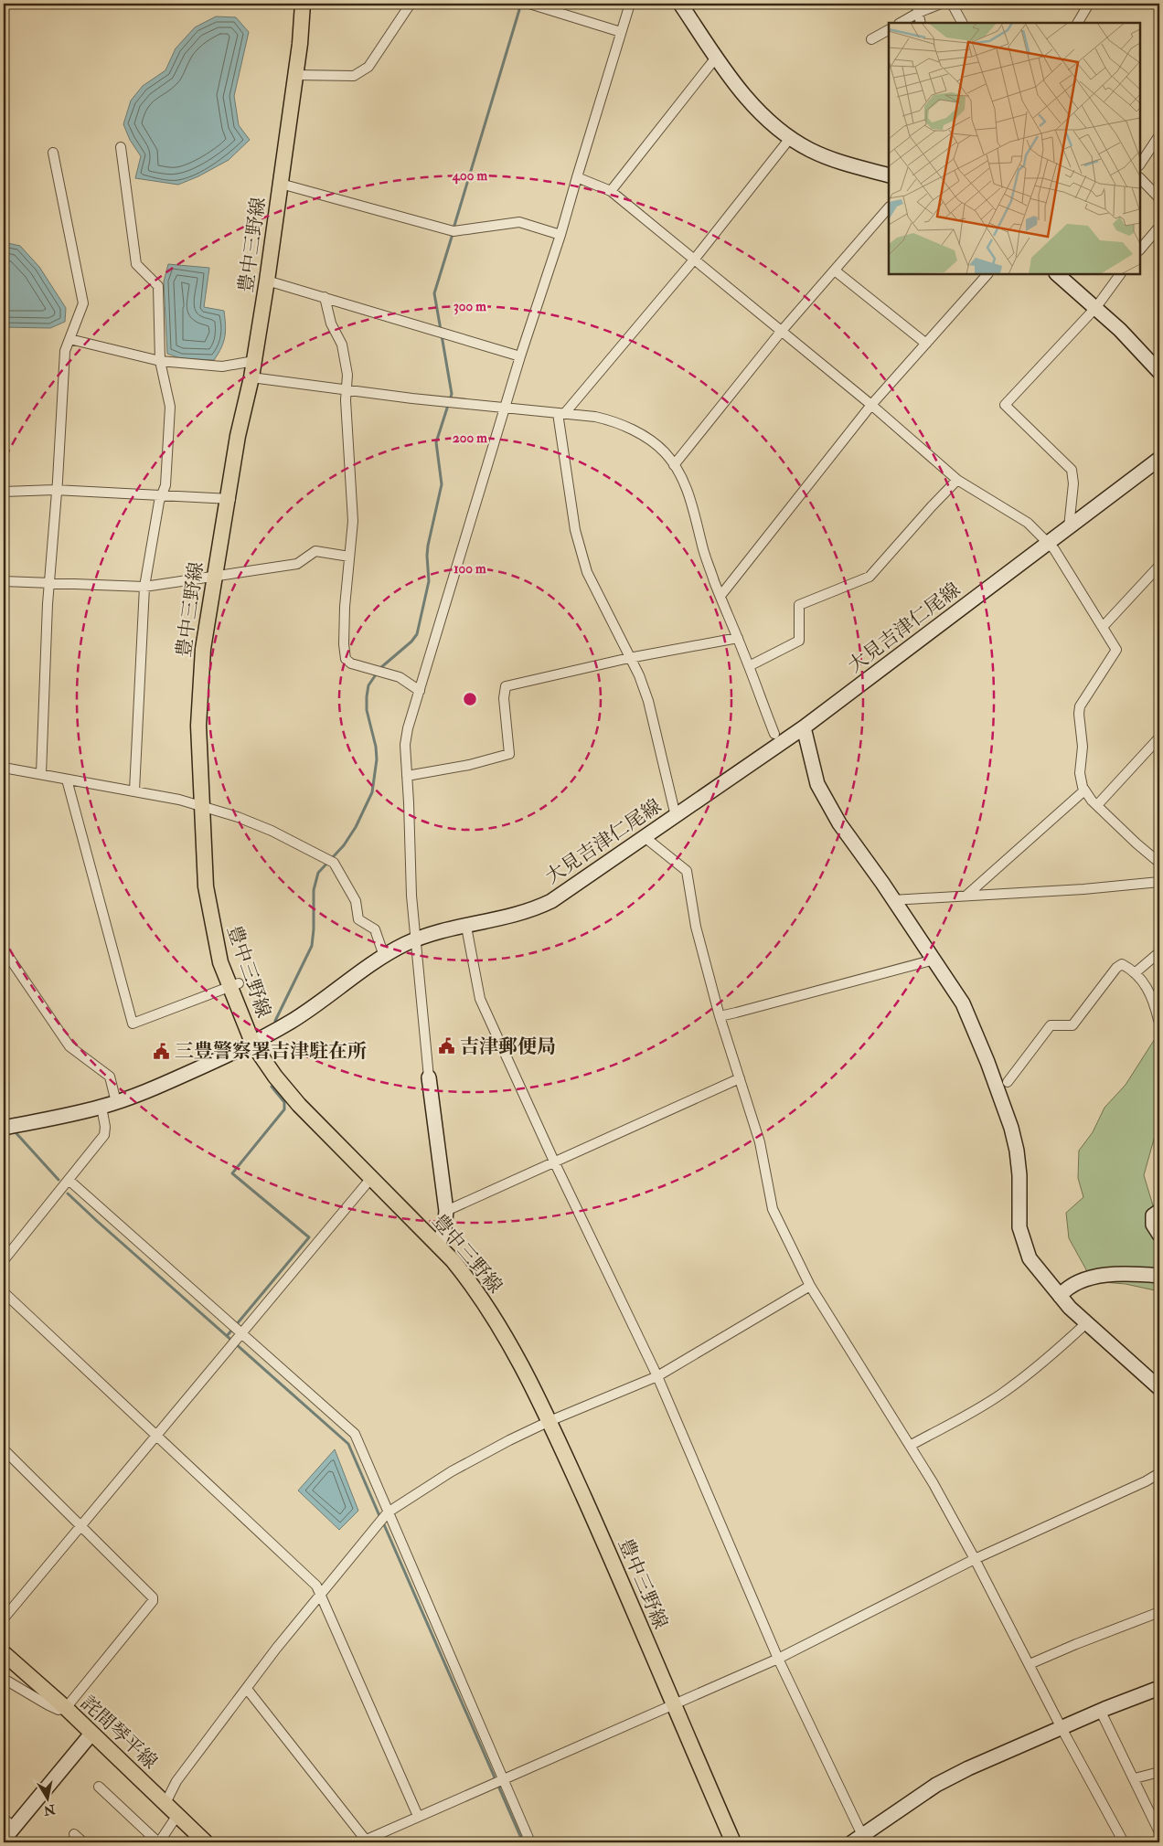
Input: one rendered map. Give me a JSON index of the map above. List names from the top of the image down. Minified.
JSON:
{"streets":{"main road":["豊中三野線","詫間琴平線"],"street":["大見吉津仁尾線"]},"crossings":[["豊中三野線","大見吉津仁尾線"]],"places":{"public building":["吉津郵便局","三豊警察署吉津駐在所"]},"north":"bottom","rings":["400 m","300 m","200 m","100 m"]}
